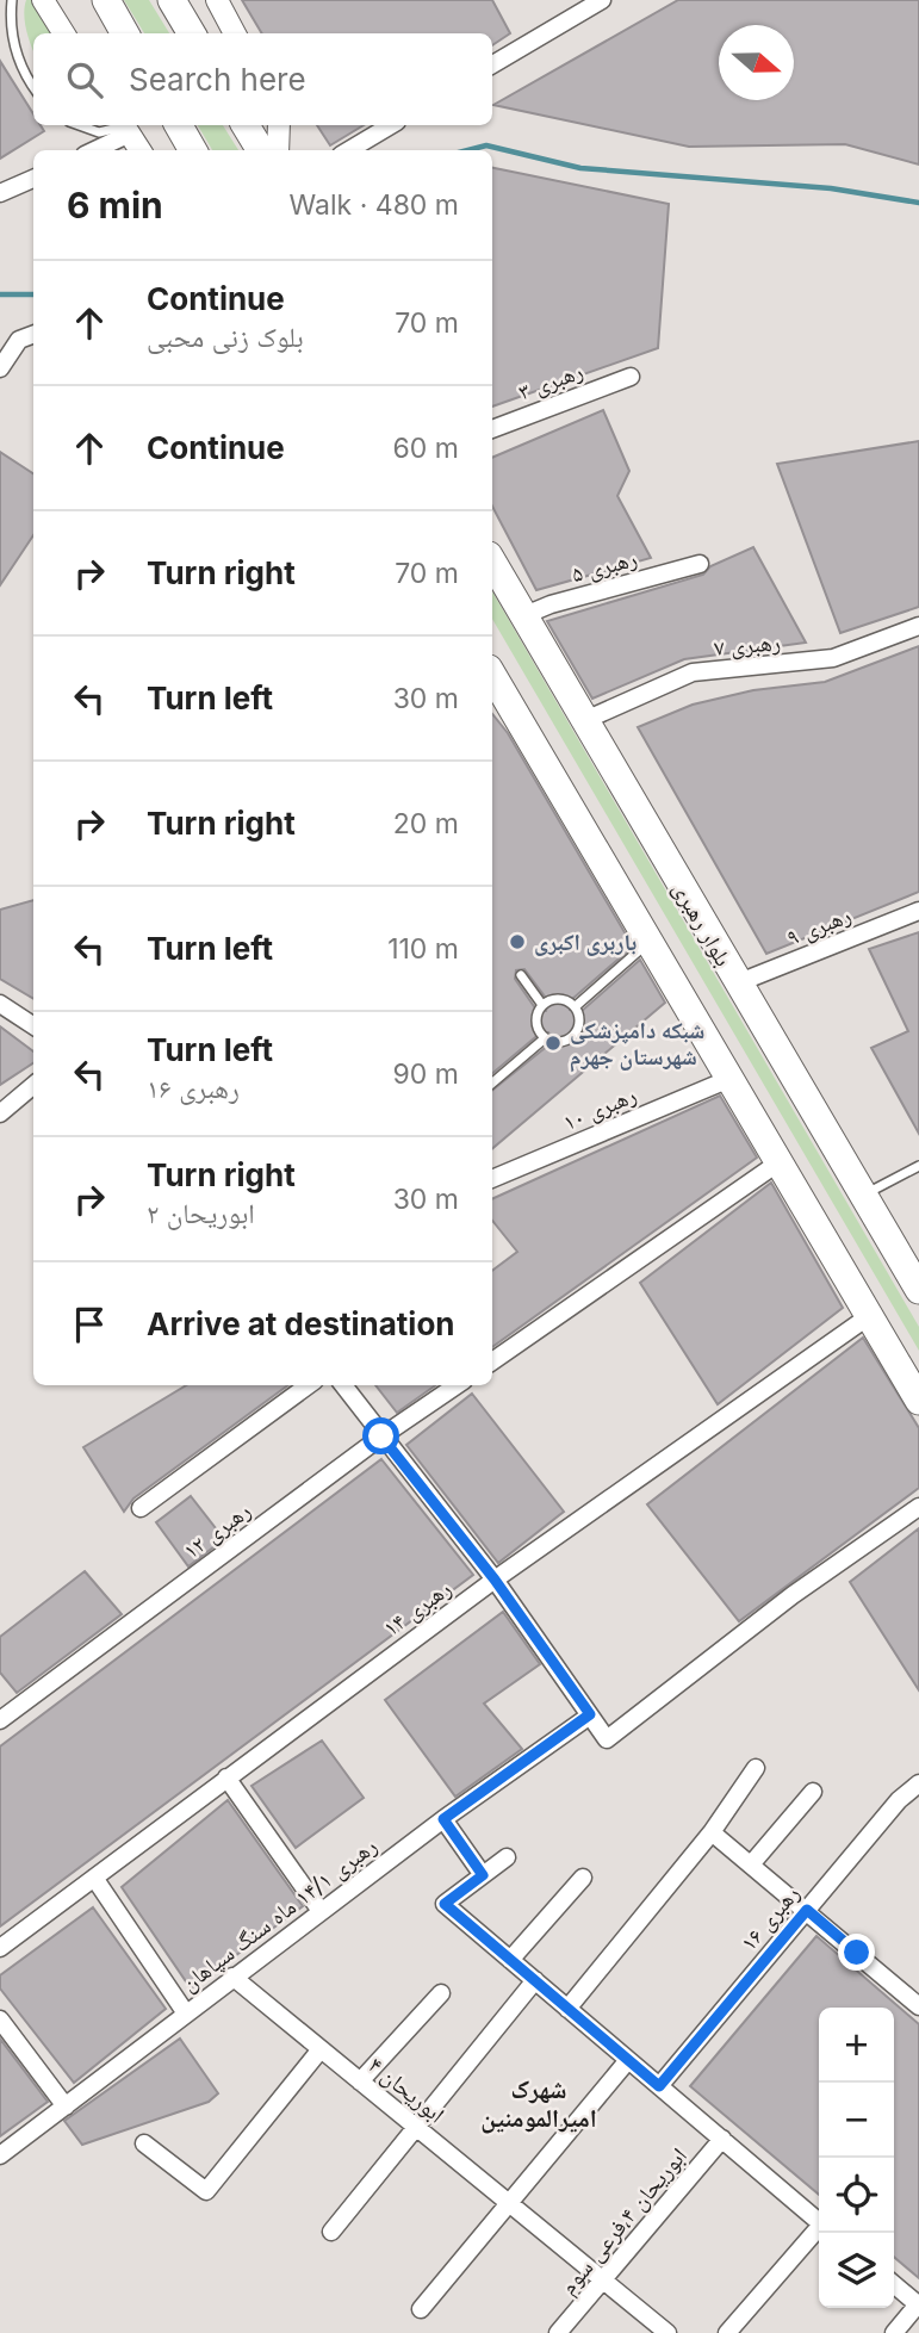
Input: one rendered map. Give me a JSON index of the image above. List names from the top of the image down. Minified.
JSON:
{"streets":{"main road":["بلوار رهبری"],"street":["رهبری ۳","رهبری ۵","رهبری ۷","رهبری ۹","رهبری ۱۰","رهبری ۱۲","رهبری ۱۴","رهبری ۱۴/۱ ماه سنگ سپاهان","رهبری ۱۶","ابوریحان ۴","ابوریحان ۴،فرعی سوم"]},"crossings":[["رهبری ۵","بلوار رهبری"],["رهبری ۷","بلوار رهبری"],["بلوار رهبری","رهبری ۹"],["رهبری ۱۴/۱ ماه سنگ سپاهان","ابوریحان ۴"],["ابوریحان ۴","ابوریحان ۴،فرعی سوم"]],"districts":["شهرک امیرالمومنین"],"places":["باربری اکبری","شبکه دامپزشکی شهرستان جهرم"],"north":"right","page":{"search":"Search here","heading":["6 min","Walk · 480 m"],"list":[["Continue","بلوک زنی محبی","70 m"],["Continue","60 m"],["Turn right","70 m"],["Turn left","30 m"],["Turn right","20 m"],["Turn left","110 m"],["Turn left","رهبری ۱۶","90 m"],["Turn right","ابوریحان ۲","30 m"],"Arrive at destination"],"map_buttons":["+","−"]}}
